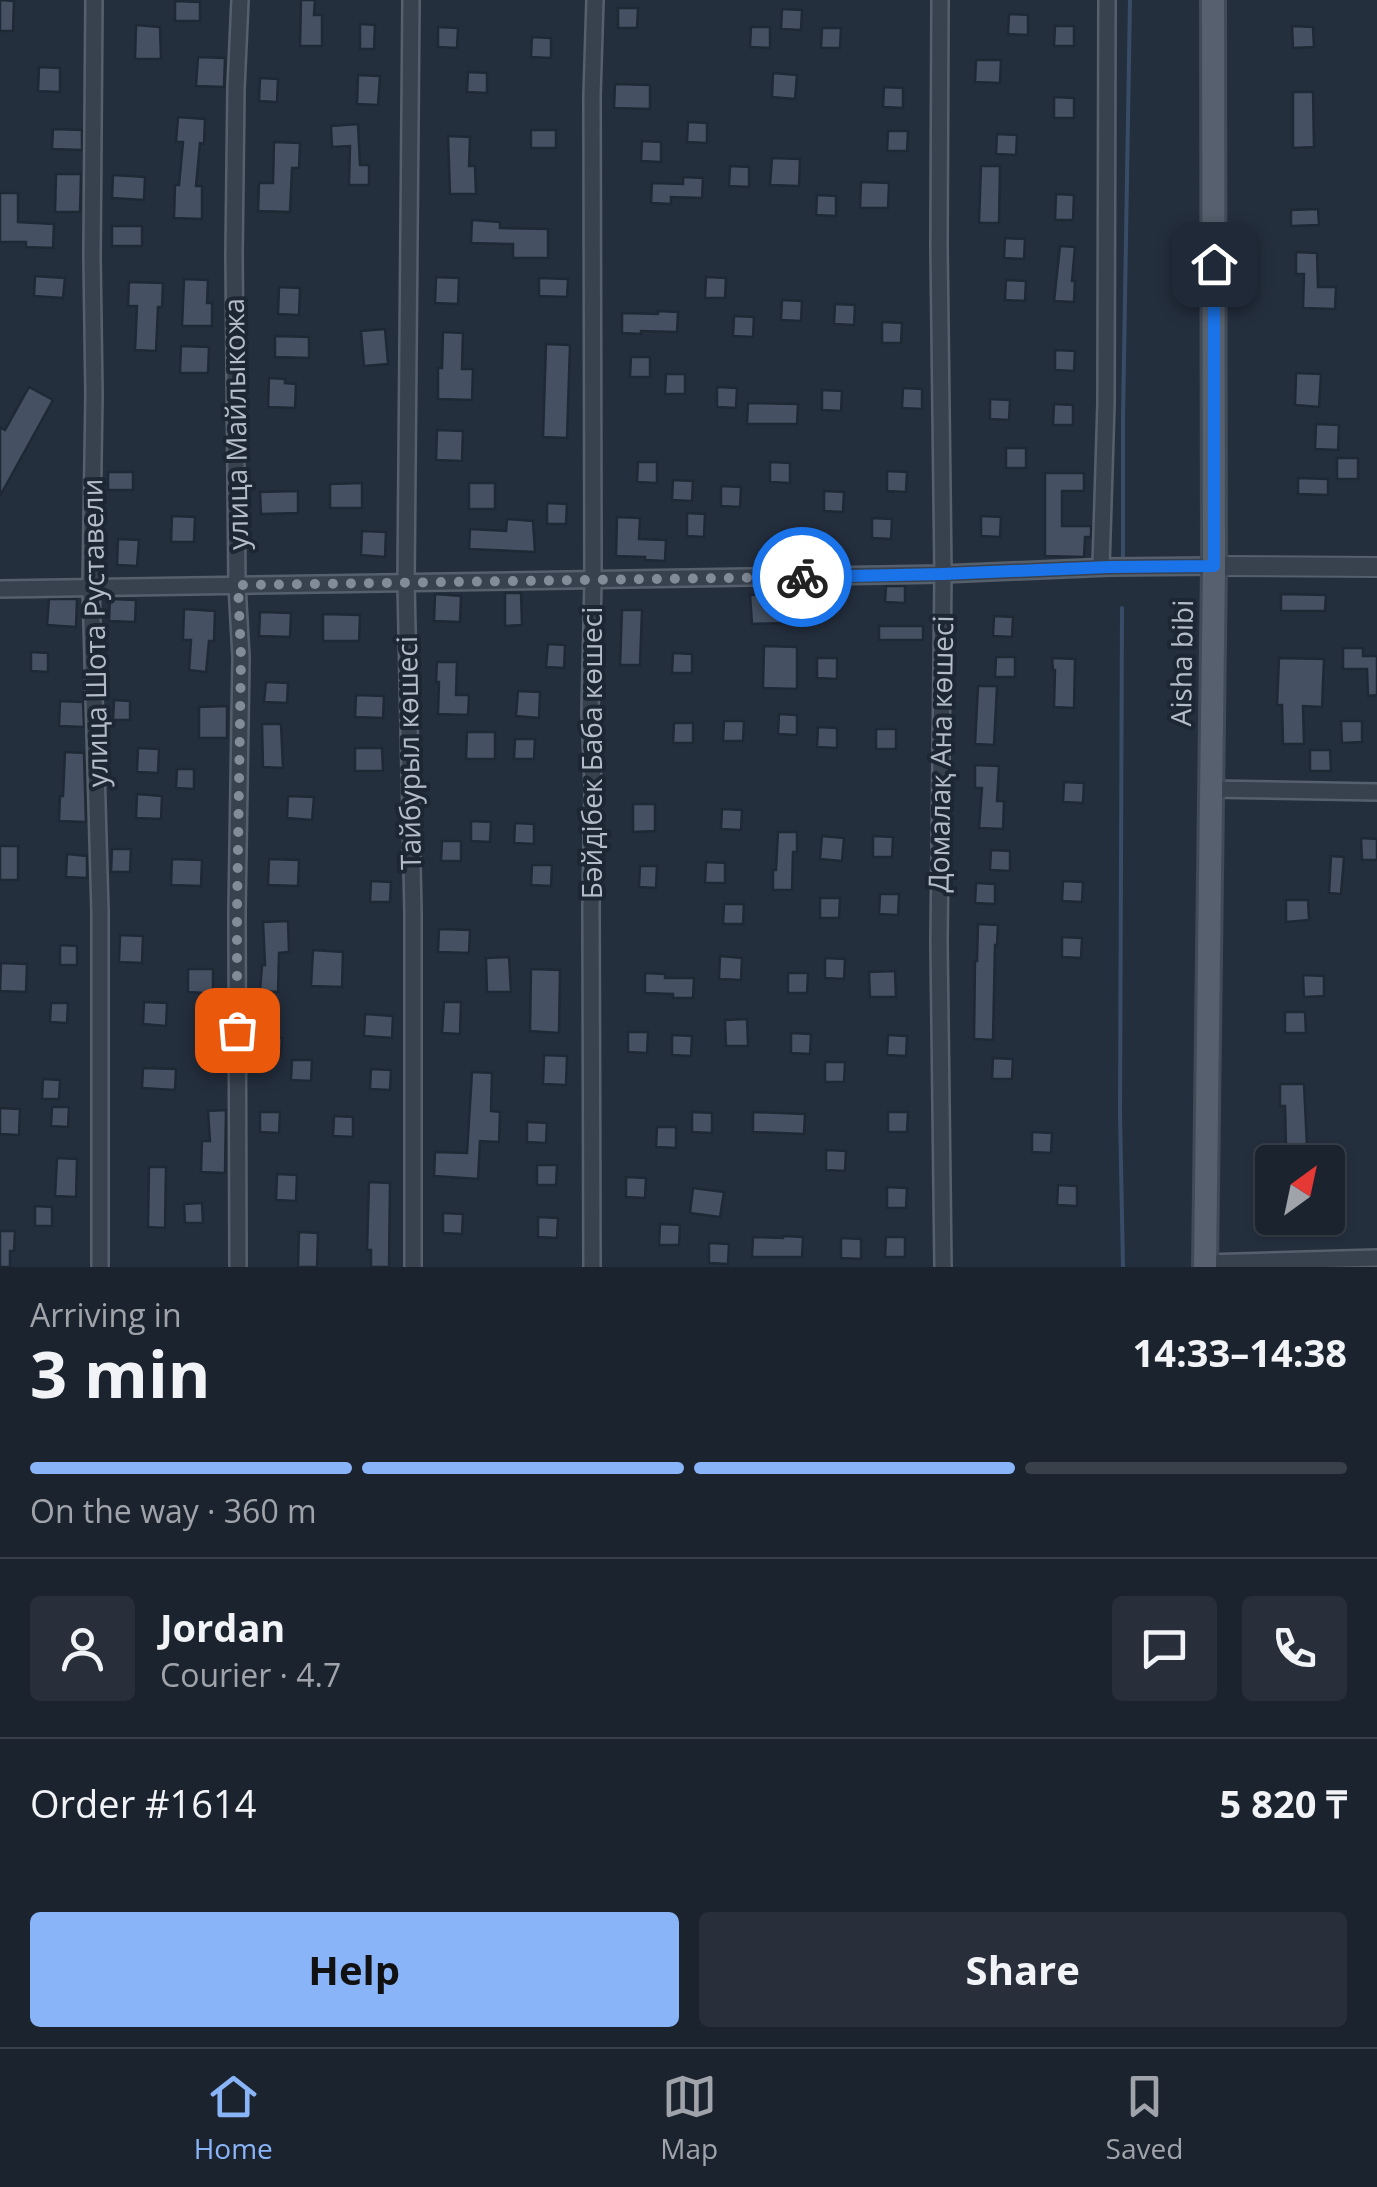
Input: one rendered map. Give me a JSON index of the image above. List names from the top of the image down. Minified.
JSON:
{"streets":{"main road":["Aisha bibi"],"street":["улица Майлыкожа","улица Шота Руставели","Тайбурыл көшесі","Бәйдібек Баба көшесі","Домалақ Ана көшесі"]},"north":"top right","page":{"heading":["3 min","Arriving in","14:33–14:38"],"panel":["Jordan","Courier · 4.7","Order #1614","5 820 ₸"],"bar":"On the way · 360 m","buttons":["Help","Share"],"tabs":["Home","Map","Saved"]}}
